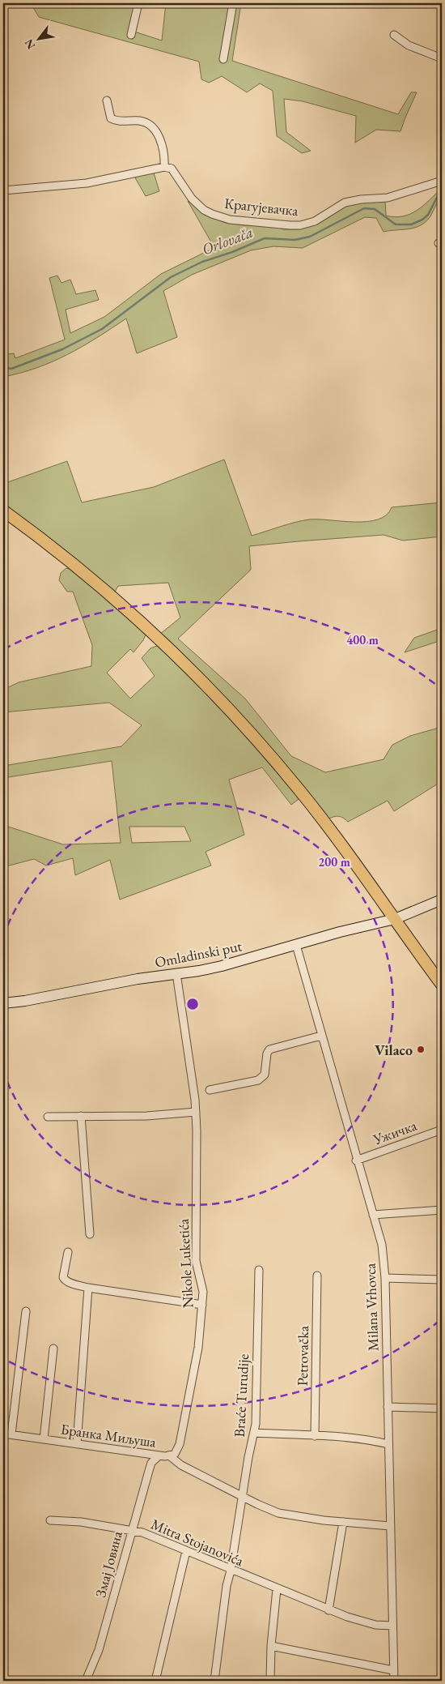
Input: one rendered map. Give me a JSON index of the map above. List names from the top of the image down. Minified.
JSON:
{"streets":{"street":["Крагујевачка","Omladinski put","Ужичка","Nikole Luketića","Milana Vrhovca","Petrovačka","Braće Turudije","Бранка Миљуша","Mitra Stojanovića","Змај Јовина"]},"crossings":[["Omladinski put","Nikole Luketića"],["Omladinski put","Milana Vrhovca"],["Ужичка","Milana Vrhovca"],["Nikole Luketića","Бранка Миљуша"],["Milana Vrhovca","Mitra Stojanovića"],["Braće Turudije","Mitra Stojanovića"],["Бранка Миљуша","Змај Јовина"],["Mitra Stojanovića","Змај Јовина"]],"water":["Orlovača"],"places":["Vilaco"],"north":"bottom left","rings":["400 m","200 m"]}
